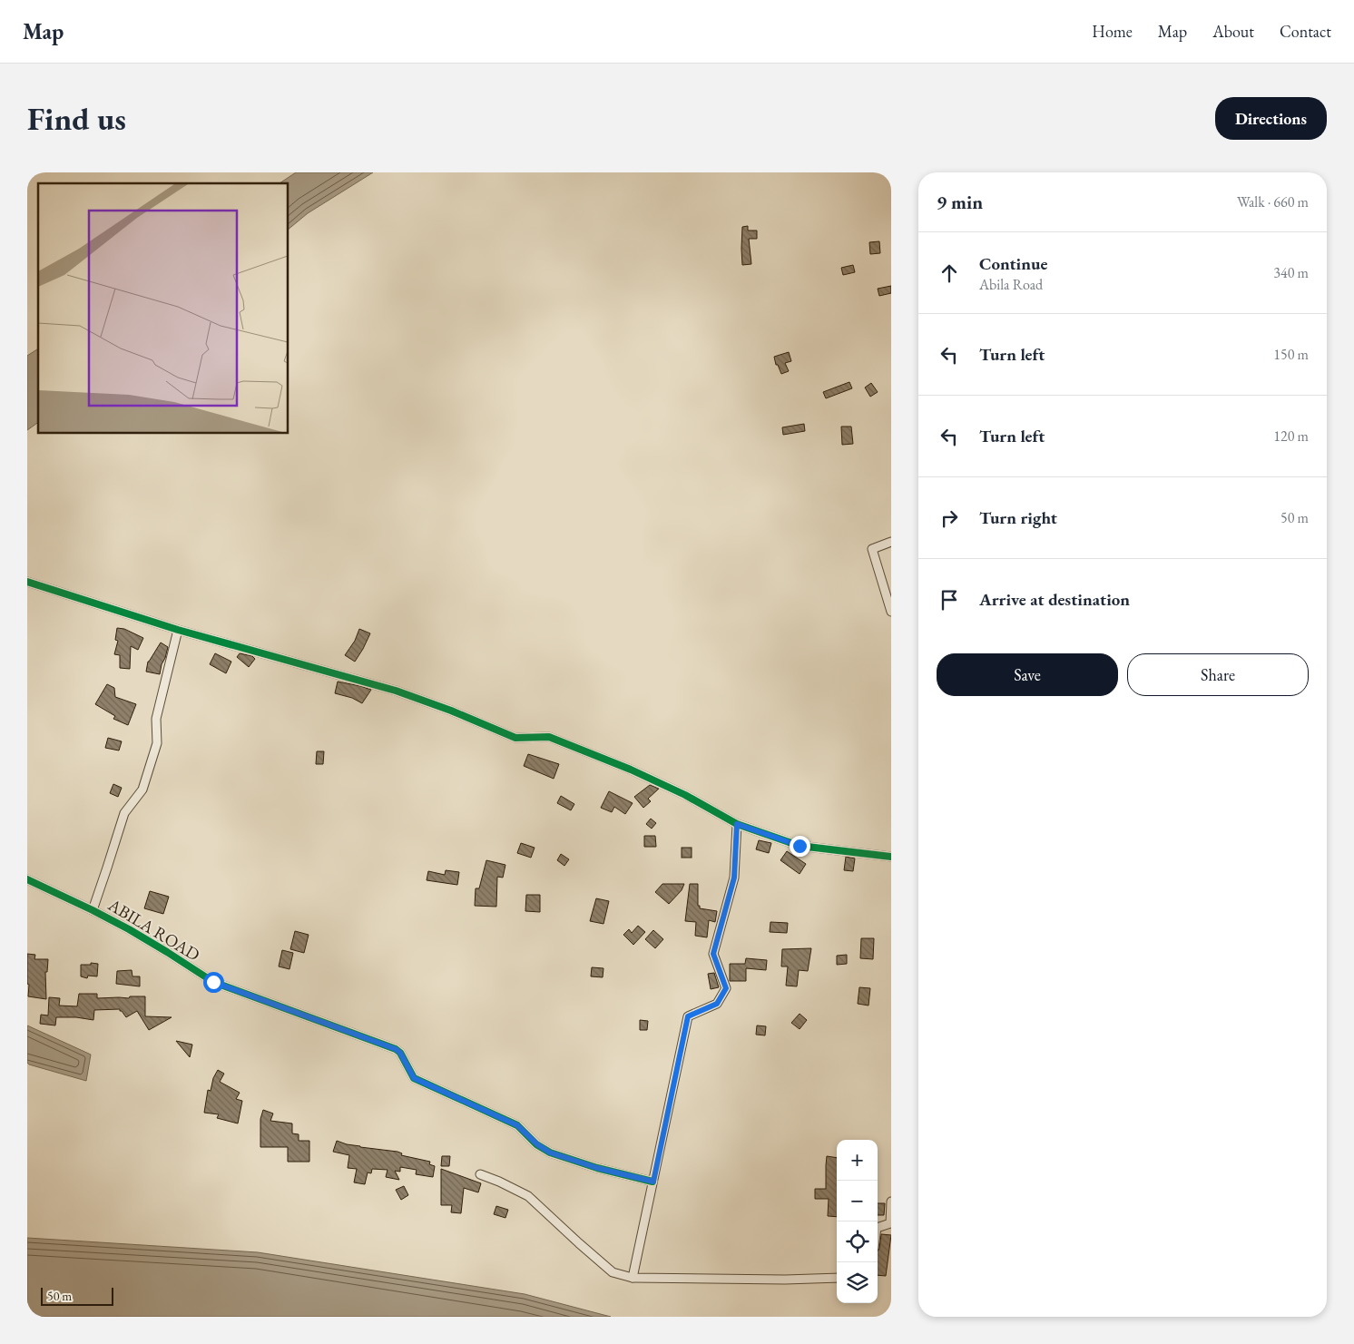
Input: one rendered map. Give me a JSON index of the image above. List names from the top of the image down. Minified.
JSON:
{"streets":{"street":["ABILA ROAD"]},"scale_bar":"50 m","page":{"header":"Map","nav":["Home","Map","About","Contact"],"buttons":["Directions",["Save","Share"]],"title":"Find us","heading":["9 min","Walk · 660 m"],"list":[["Continue","Abila Road","340 m"],["Turn left","150 m"],["Turn left","120 m"],["Turn right","50 m"],"Arrive at destination"],"map_buttons":["+","−"],"scale":"50 m"}}
